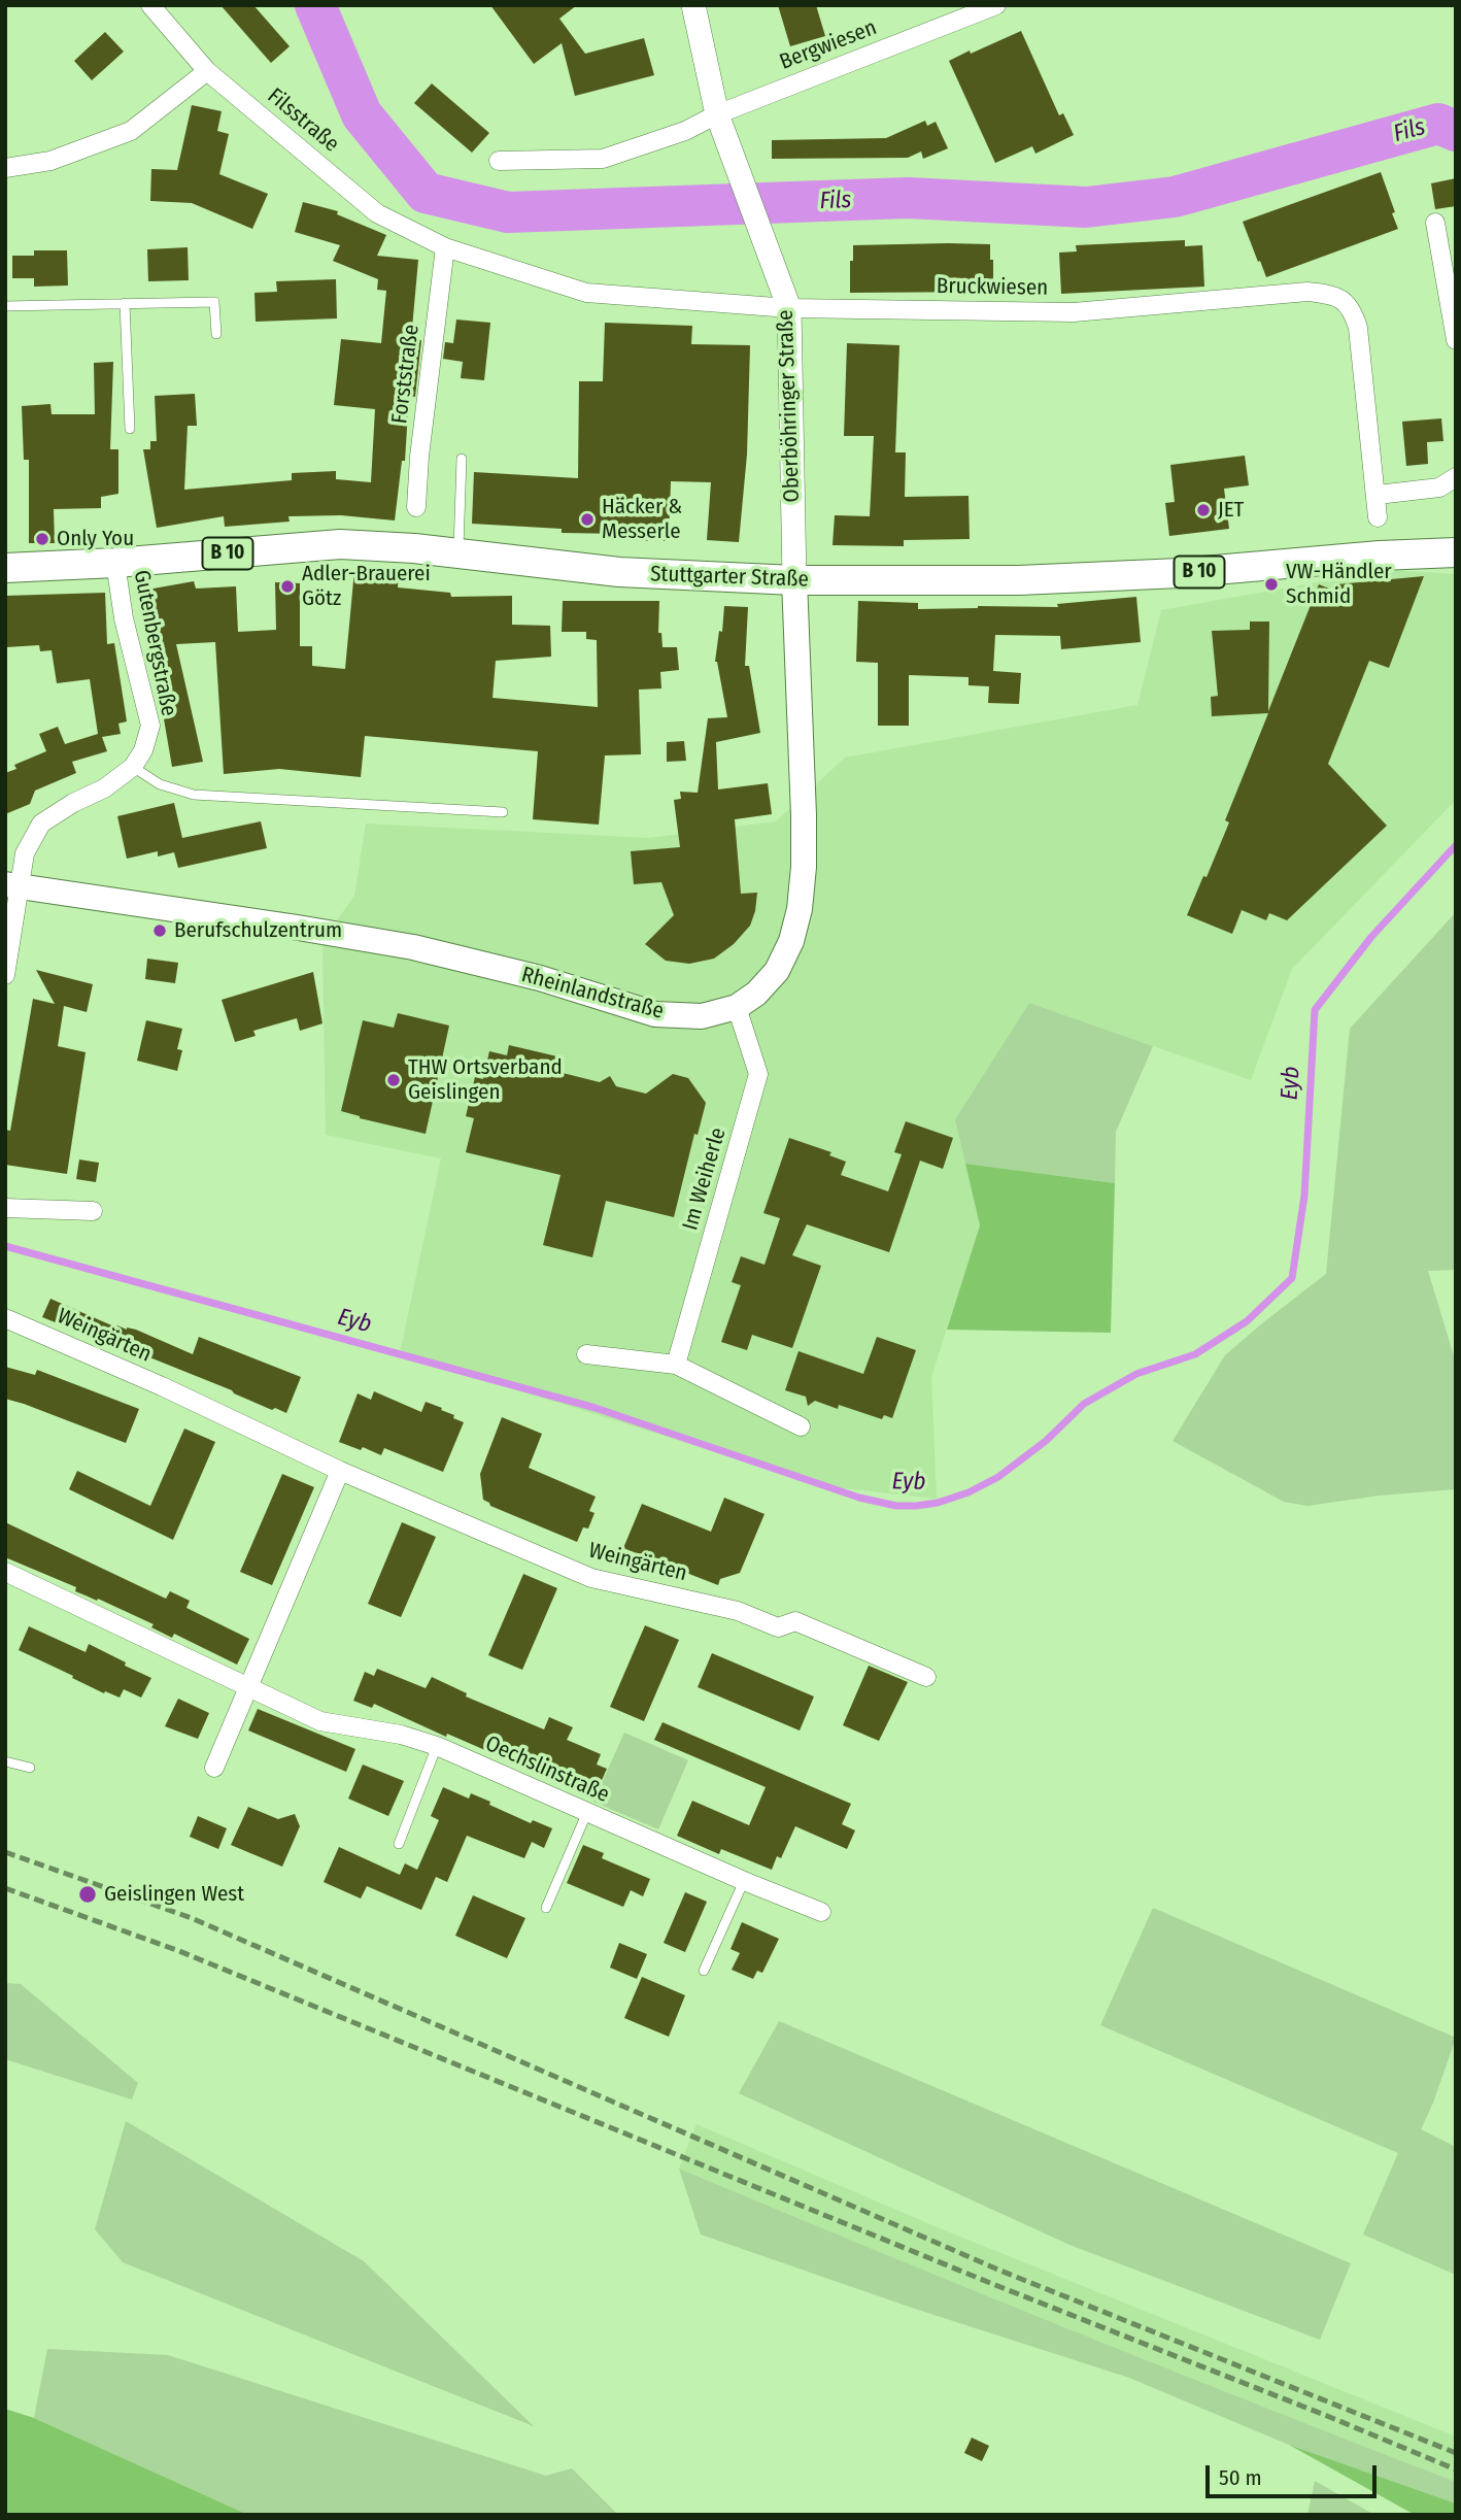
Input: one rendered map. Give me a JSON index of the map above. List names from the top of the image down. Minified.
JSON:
{"streets":{"main road":["B 10","Stuttgarter Straße","Rheinlandstraße"],"street":["Bergwiesen","Filsstraße","Bruckwiesen","Forststraße","Oberböhringer Straße","Gutenbergstraße","Im Weiherle","Weingärten","Oechslinstraße"]},"crossings":[["Bergwiesen","Oberböhringer Straße"],["Filsstraße","Bruckwiesen"],["Filsstraße","Forststraße"],["Bruckwiesen","Forststraße"],["Bruckwiesen","Oberböhringer Straße"],["Oberböhringer Straße","Stuttgarter Straße"],["Oberböhringer Straße","Rheinlandstraße"],["Stuttgarter Straße","Gutenbergstraße"],["Stuttgarter Straße","Rheinlandstraße"],["Gutenbergstraße","Rheinlandstraße"],["Rheinlandstraße","Im Weiherle"]],"water":["Fils","Eyb"],"places":["JET","Häcker & Messerle","Only You","VW-Händler Schmid","Adler-Brauerei Götz","Berufschulzentrum","THW Ortsverband Geislingen","Geislingen West"],"scale_bar":"50 m"}
